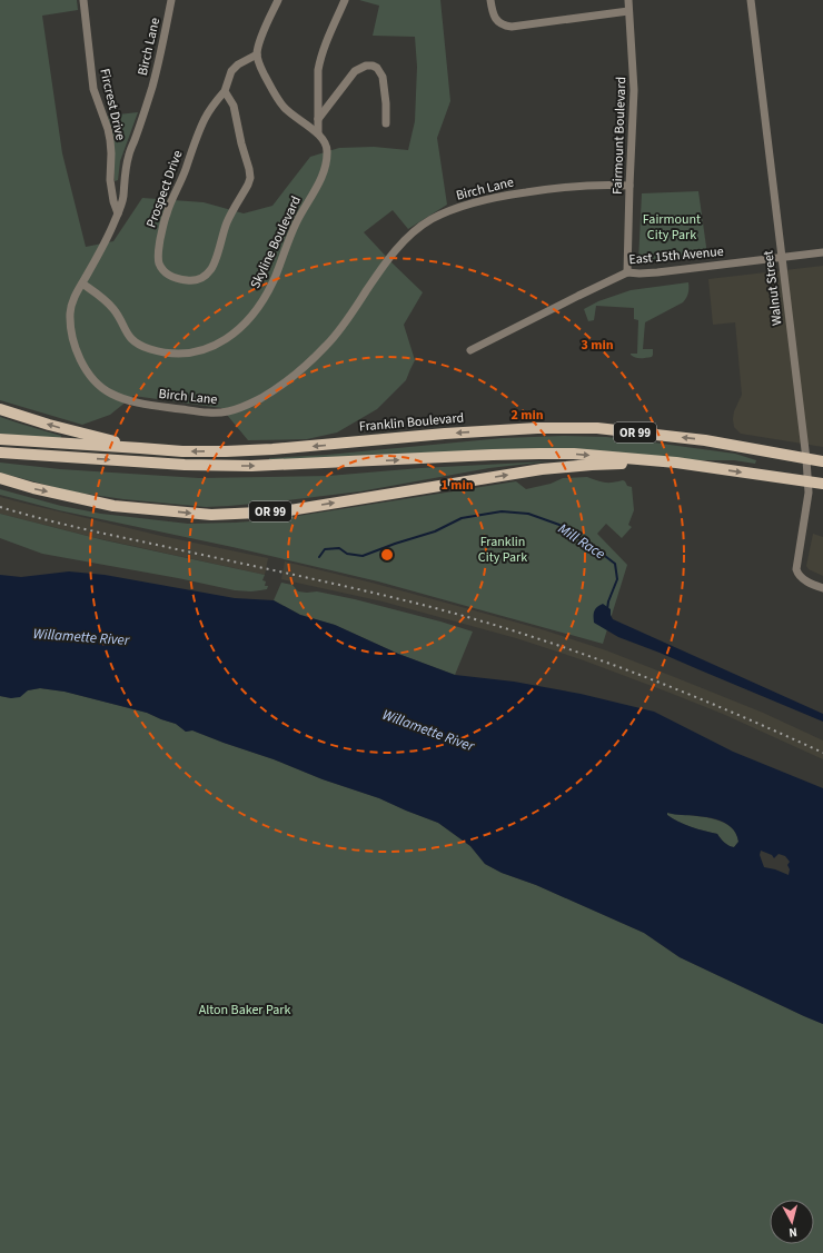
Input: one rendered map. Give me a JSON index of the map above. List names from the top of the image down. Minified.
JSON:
{"streets":{"main road":["Franklin Boulevard","OR 99"],"street":["Birch Lane","Fircrest Drive","Fairmount Boulevard","Prospect Drive","Skyline Boulevard","East 15th Avenue","Walnut Street"]},"crossings":[["Birch Lane","Fircrest Drive"],["Birch Lane","Fairmount Boulevard"],["Birch Lane","Skyline Boulevard"],["Fairmount Boulevard","East 15th Avenue"],["East 15th Avenue","Walnut Street"],["Walnut Street","Franklin Boulevard"],["Walnut Street","OR 99"]],"water":["Mill Race","Willamette River"],"parks":["Fairmount City Park","Franklin City Park","Alton Baker Park"],"north":"bottom","rings":["3 min","2 min","1 min"]}
